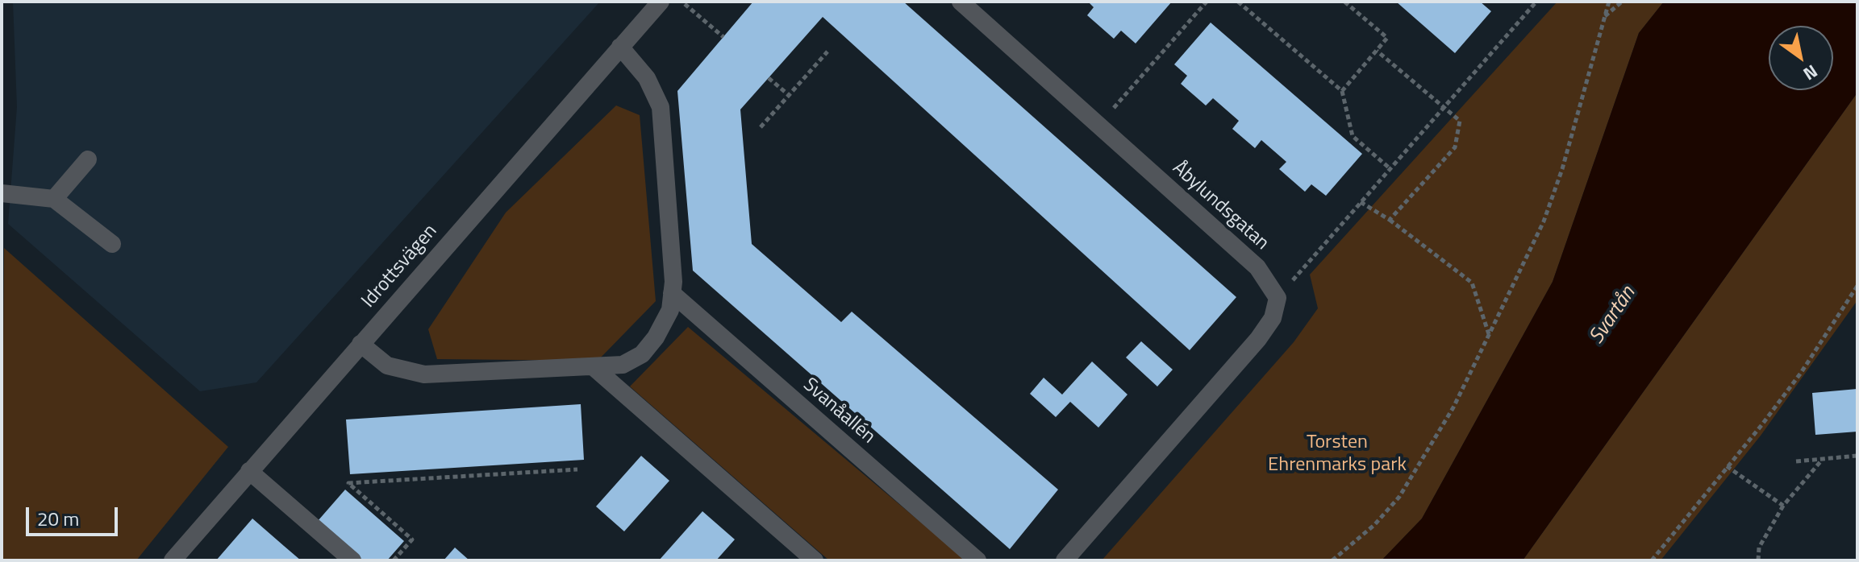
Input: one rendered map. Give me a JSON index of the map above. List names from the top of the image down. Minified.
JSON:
{"streets":{"street":["Åbylundsgatan","Idrottsvägen","Svanåallén"]},"water":["Svartån"],"parks":["Torsten Ehrenmarks park"],"scale_bar":"20 m","north":"bottom right"}
